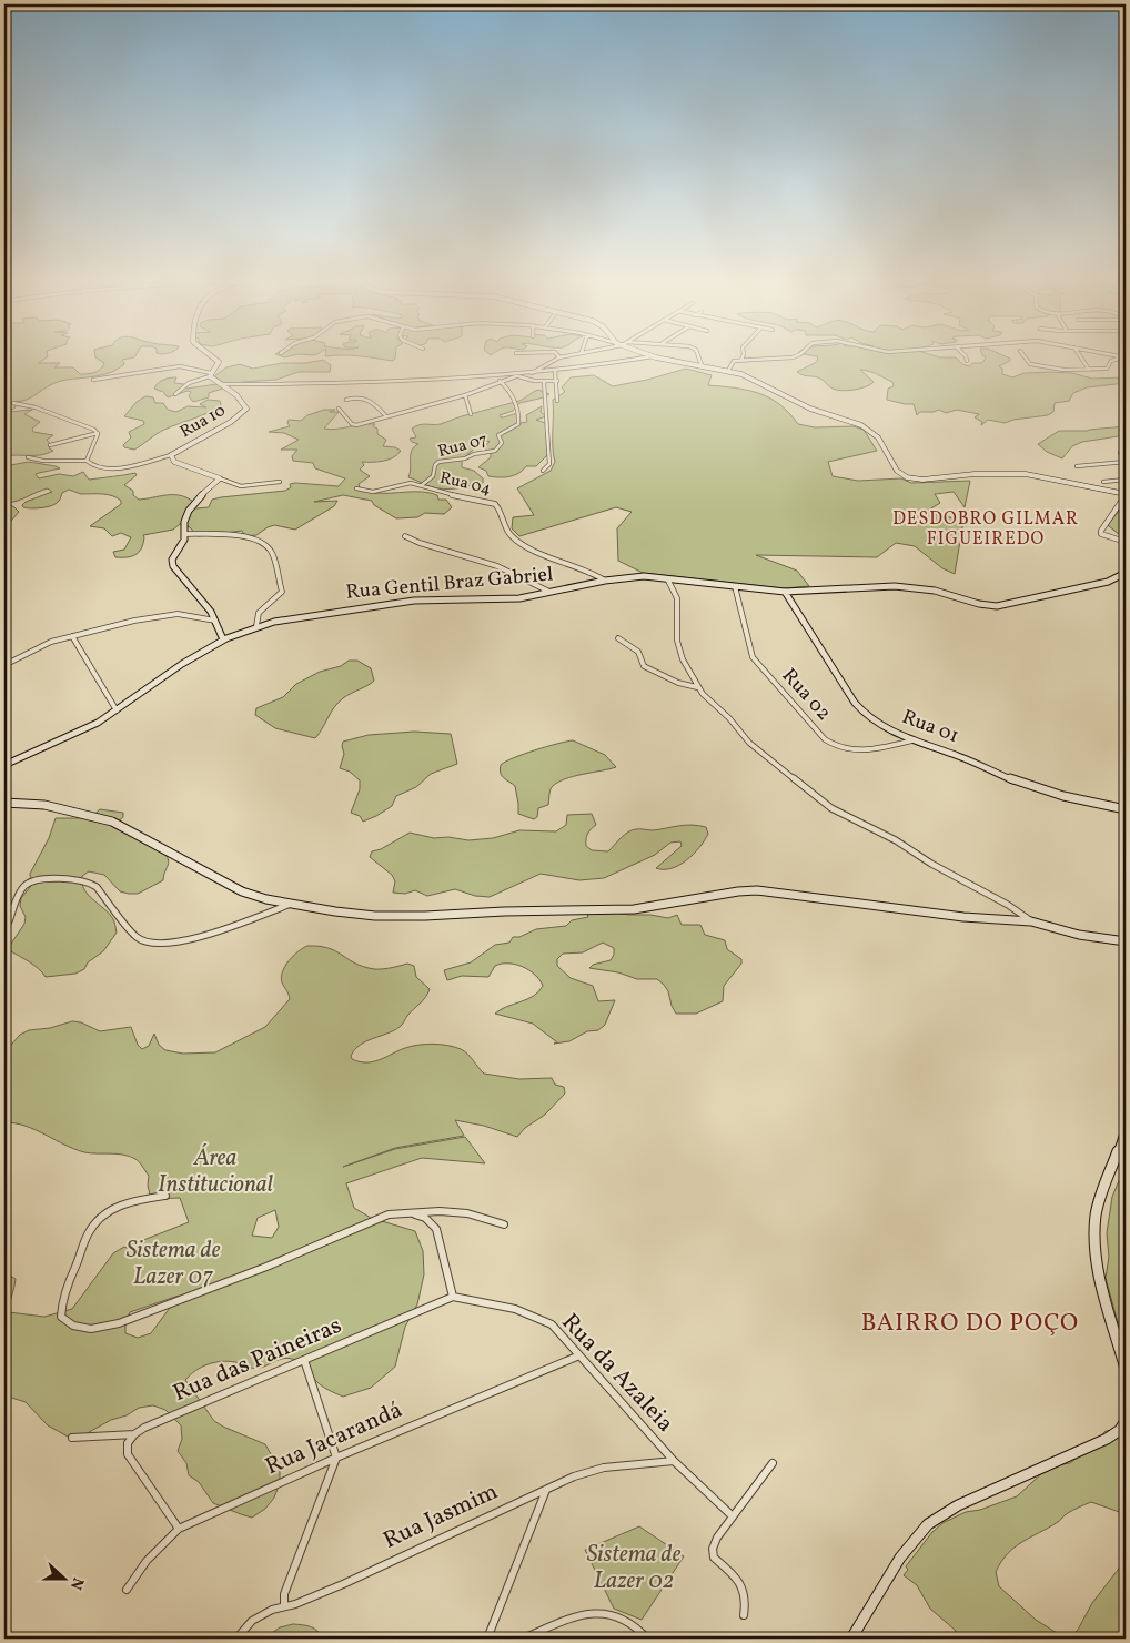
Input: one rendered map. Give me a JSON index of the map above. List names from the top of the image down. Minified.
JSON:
{"streets":{"street":["Rua 10","Rua 07","Rua 04","Rua Gentil Braz Gabriel","Rua 02","Rua 01","Rua das Paineiras","Rua da Azaleia","Rua Jacarandá","Rua Jasmim"]},"crossings":[["Rua 07","Rua 04"],["Rua 04","Rua Gentil Braz Gabriel"],["Rua Gentil Braz Gabriel","Rua 02"],["Rua Gentil Braz Gabriel","Rua 01"],["Rua 02","Rua 01"],["Rua das Paineiras","Rua da Azaleia"],["Rua da Azaleia","Rua Jacarandá"],["Rua da Azaleia","Rua Jasmim"]],"districts":["DESDOBRO GILMAR FIGUEIREDO","BAIRRO DO POÇO"],"parks":["Área Institucional","Sistema de Lazer 07","Sistema de Lazer 02"],"north":"right"}
